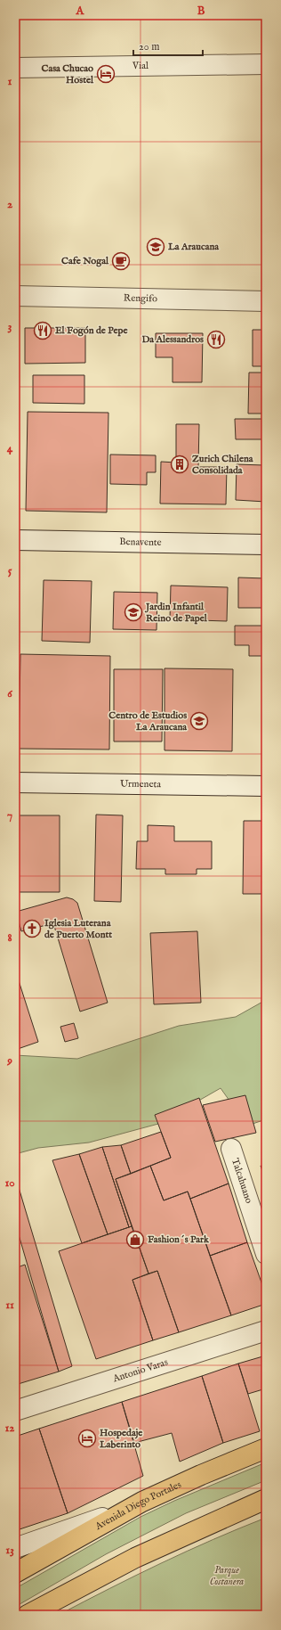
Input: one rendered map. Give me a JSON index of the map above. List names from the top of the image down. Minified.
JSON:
{"streets":{"highway":["Avenida Diego Portales"],"street":["Vial","Rengifo","Benavente","Urmeneta","Talcahuano","Antonio Varas"]},"parks":["Parque Costanera"],"places":{"hotel":["Casa Chucao Hostel","Hospedaje Laberinto"],"school or university":["La Araucana","Jardin Infantil Reino de Papel","Centro de Estudios La Araucana"],"cafe":["Cafe Nogal"],"restaurant":["El Fogón de Pepe","Da Alessandros"],"building":["Zurich Chilena Consolidada"],"church":["Iglesia Luterana de Puerto Montt"],"shop":["Fashion´s Park"]},"scale_bar":"20 m","grid":{"columns":["A","B"],"rows":["1","2","3","4","5","6","7","8","9","10","11","12","13"]}}
